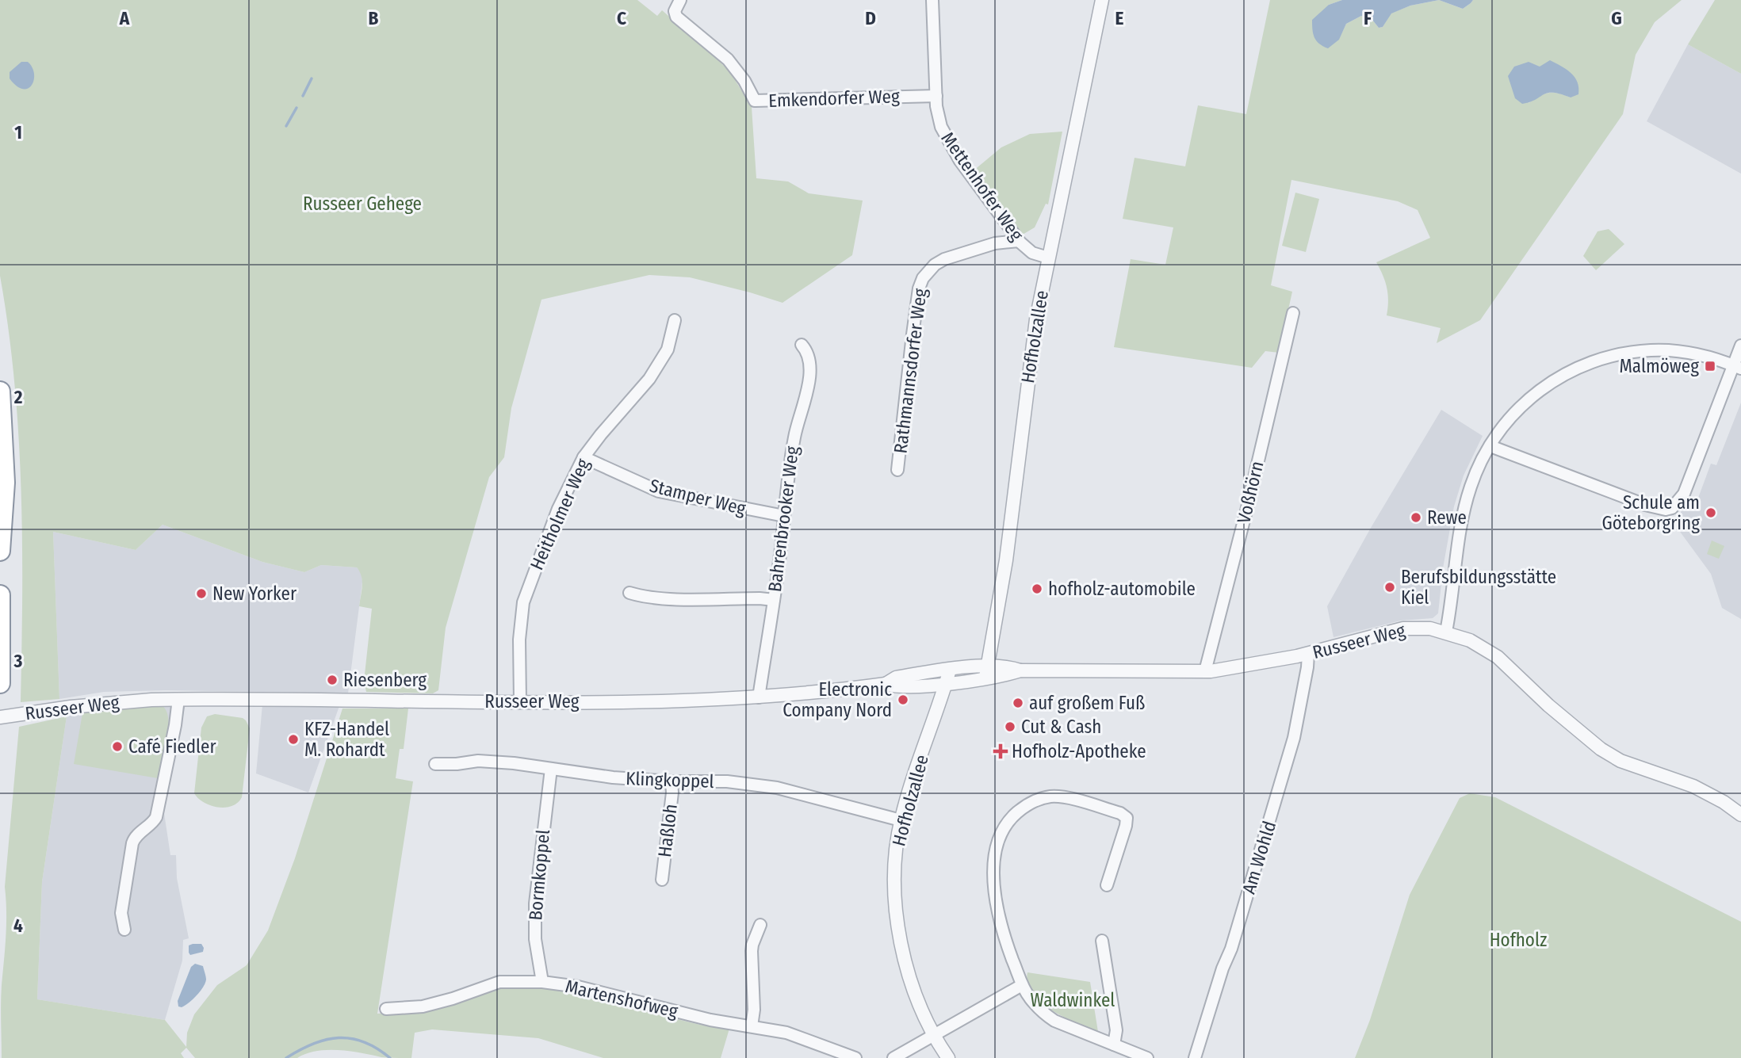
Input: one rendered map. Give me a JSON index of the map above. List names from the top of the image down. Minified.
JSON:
{"streets":{"street":["Emkendorfer Weg","Mettenhofer Weg","Hofholzallee","Rathmannsdorfer Weg","Voßhörn","Stamper Weg","Heitholmer Weg","Bahrenbrooker Weg","Russeer Weg","Klingkoppel","Haßloh","Am Wohld","Bormkoppel","Martenshofweg"]},"crossings":[["Emkendorfer Weg","Mettenhofer Weg"],["Mettenhofer Weg","Hofholzallee"],["Mettenhofer Weg","Rathmannsdorfer Weg"],["Hofholzallee","Russeer Weg"],["Hofholzallee","Klingkoppel"],["Voßhörn","Russeer Weg"],["Stamper Weg","Heitholmer Weg"],["Stamper Weg","Bahrenbrooker Weg"],["Heitholmer Weg","Russeer Weg"],["Bahrenbrooker Weg","Russeer Weg"],["Russeer Weg","Am Wohld"],["Klingkoppel","Haßloh"],["Klingkoppel","Bormkoppel"],["Bormkoppel","Martenshofweg"]],"parks":["Russeer Gehege","Hofholz","Waldwinkel"],"places":{"transit":["Malmöweg"],"other":["Schule am Göteborgring","Rewe","Berufsbildungsstätte Kiel","hofholz-automobile","New Yorker","Riesenberg","Electronic Company Nord","auf großem Fuß","Cut & Cash","KFZ-Handel M. Rohardt","Café Fiedler"],"health":["Hofholz-Apotheke"]},"grid":{"columns":["A","B","C","D","E","F","G"],"rows":["1","2","3","4"]}}
